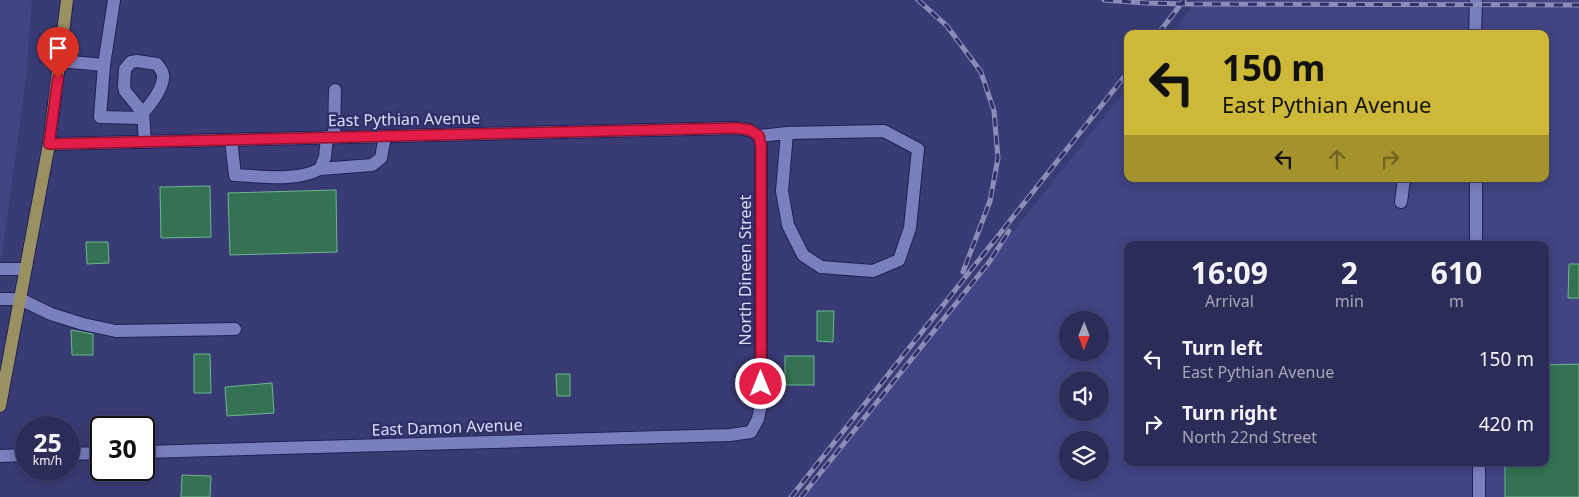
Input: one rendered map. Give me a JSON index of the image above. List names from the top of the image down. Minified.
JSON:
{"streets":{"street":["East Pythian Avenue","North Dineen Street","East Damon Avenue"]},"crossings":[["East Pythian Avenue","North Dineen Street"],["North Dineen Street","East Damon Avenue"]],"north":"bottom","page":{"turn":["150 m","East Pythian Avenue"],"eta":["16:09","Arrival","2","min","610","m"],"list":[{"name":"Turn left","note":"East Pythian Avenue","value":"150 m"},{"name":"Turn right","note":"North 22nd Street","value":"420 m"}],"speed":"25 km/h","limit":"30"}}
